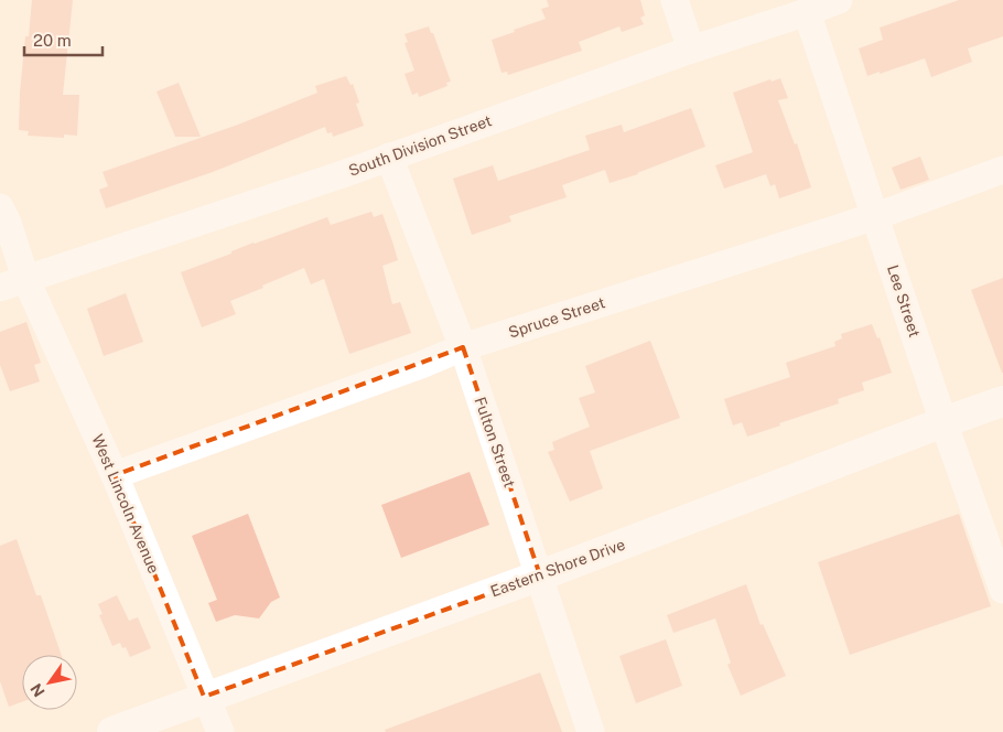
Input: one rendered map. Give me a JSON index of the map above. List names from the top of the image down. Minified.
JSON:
{"streets":{"street":["South Division Street","Lee Street","Spruce Street","Fulton Street","West Lincoln Avenue","Eastern Shore Drive"]},"crossings":[["South Division Street","Lee Street"],["South Division Street","Fulton Street"],["South Division Street","West Lincoln Avenue"],["Lee Street","Spruce Street"],["Lee Street","Eastern Shore Drive"],["Spruce Street","Fulton Street"],["Spruce Street","West Lincoln Avenue"],["Fulton Street","Eastern Shore Drive"],["West Lincoln Avenue","Eastern Shore Drive"]],"scale_bar":"20 m","north":"bottom left"}
